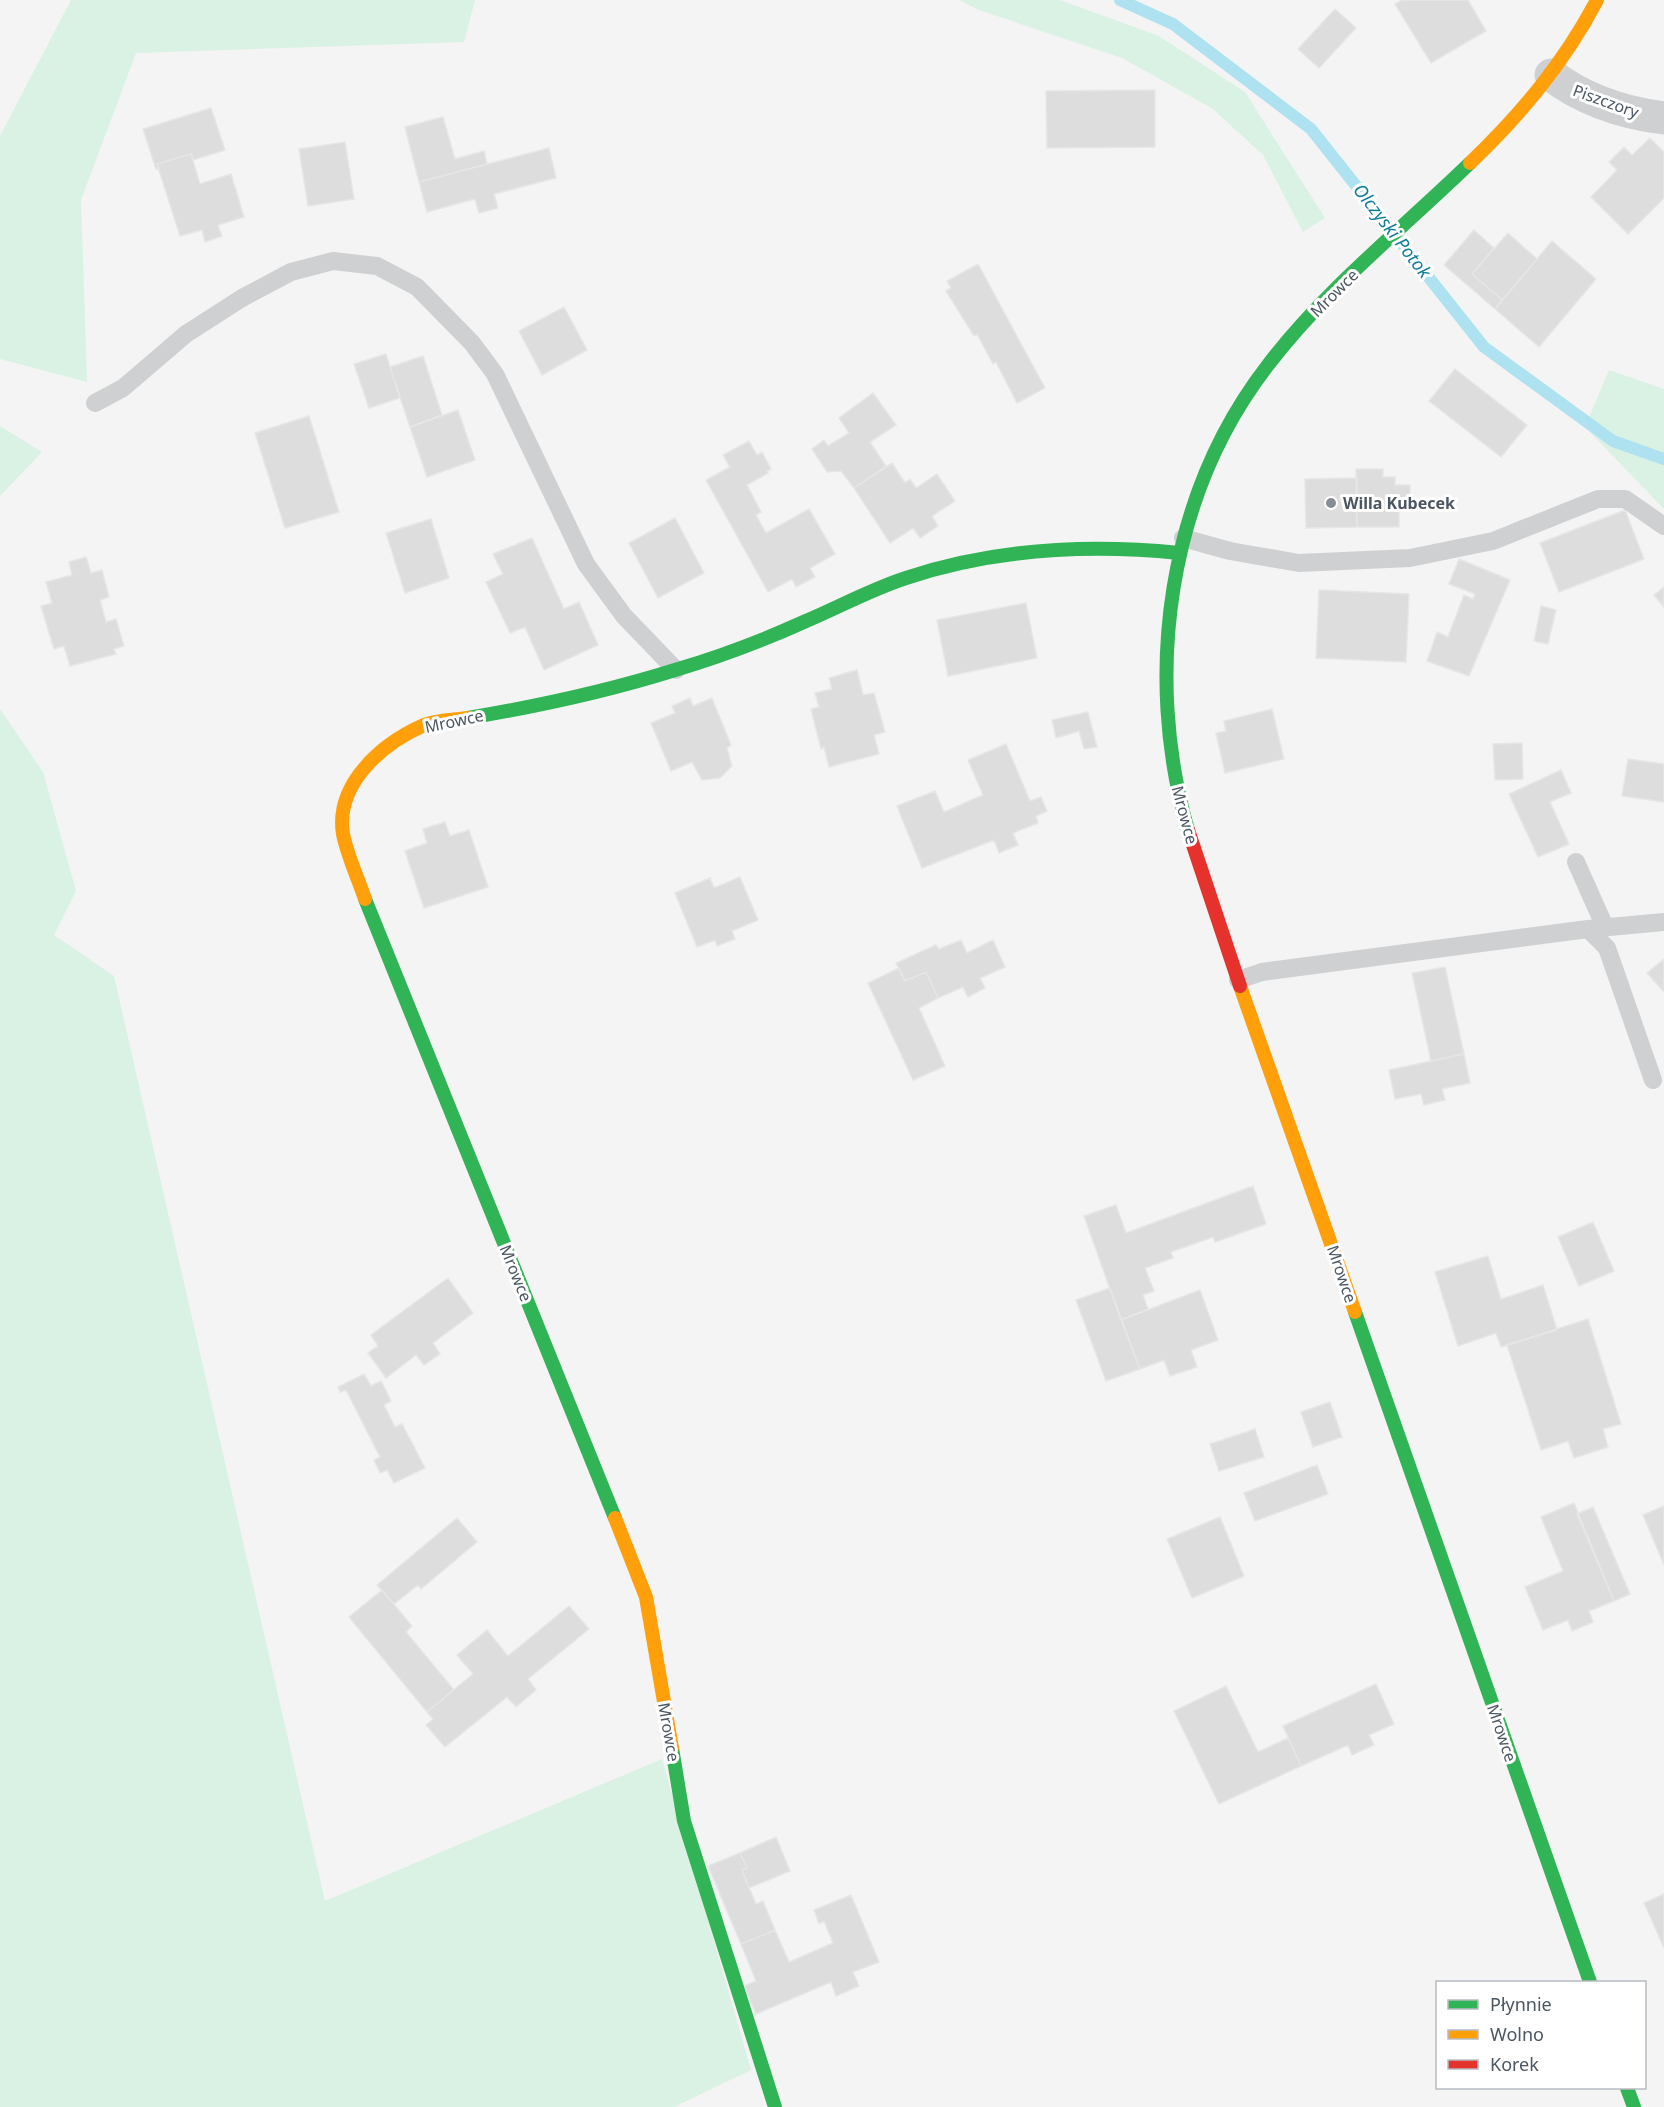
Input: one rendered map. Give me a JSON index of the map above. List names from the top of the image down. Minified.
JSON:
{"streets":{"street":["Piszczory","Mrowce"]},"crossings":[["Piszczory","Mrowce"]],"water":["Olczyski Potok"],"places":["Willa Kubecek"],"legend":["Płynnie","Wolno","Korek"]}
